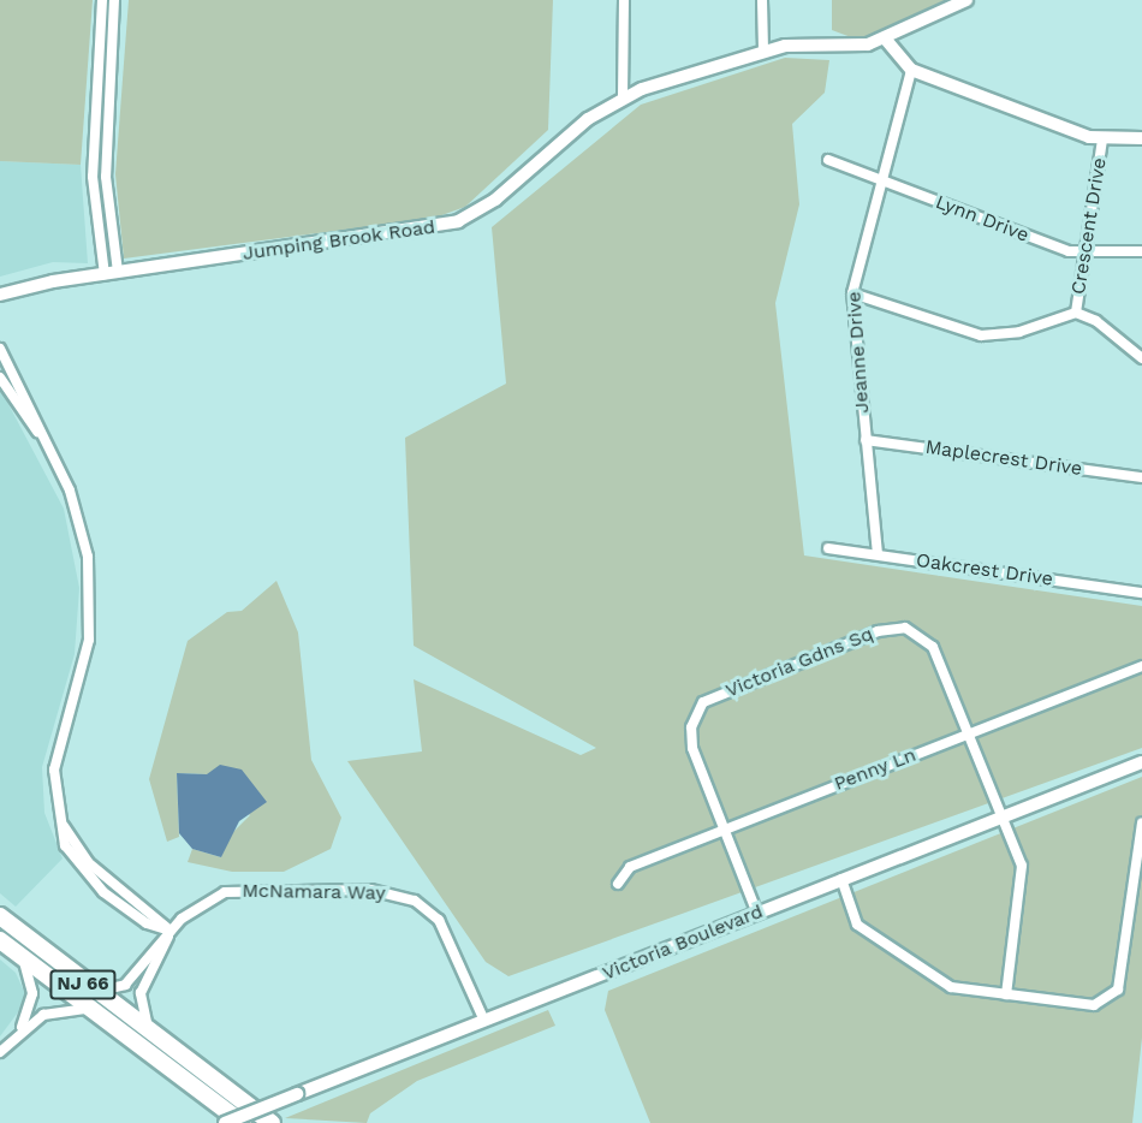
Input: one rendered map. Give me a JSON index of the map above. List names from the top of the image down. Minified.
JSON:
{"streets":{"highway":["NJ 66"],"street":["Lynn Drive","Crescent Drive","Jumping Brook Road","Jeanne Drive","Maplecrest Drive","Oakcrest Drive","Victoria Gdns Sq","Penny Ln","McNamara Way","Victoria Boulevard"]},"crossings":[["Lynn Drive","Crescent Drive"],["Lynn Drive","Jeanne Drive"],["Jeanne Drive","Maplecrest Drive"],["Jeanne Drive","Oakcrest Drive"],["Victoria Gdns Sq","Penny Ln"],["Victoria Gdns Sq","Victoria Boulevard"],["McNamara Way","Victoria Boulevard"],["McNamara Way","NJ 66"]]}
